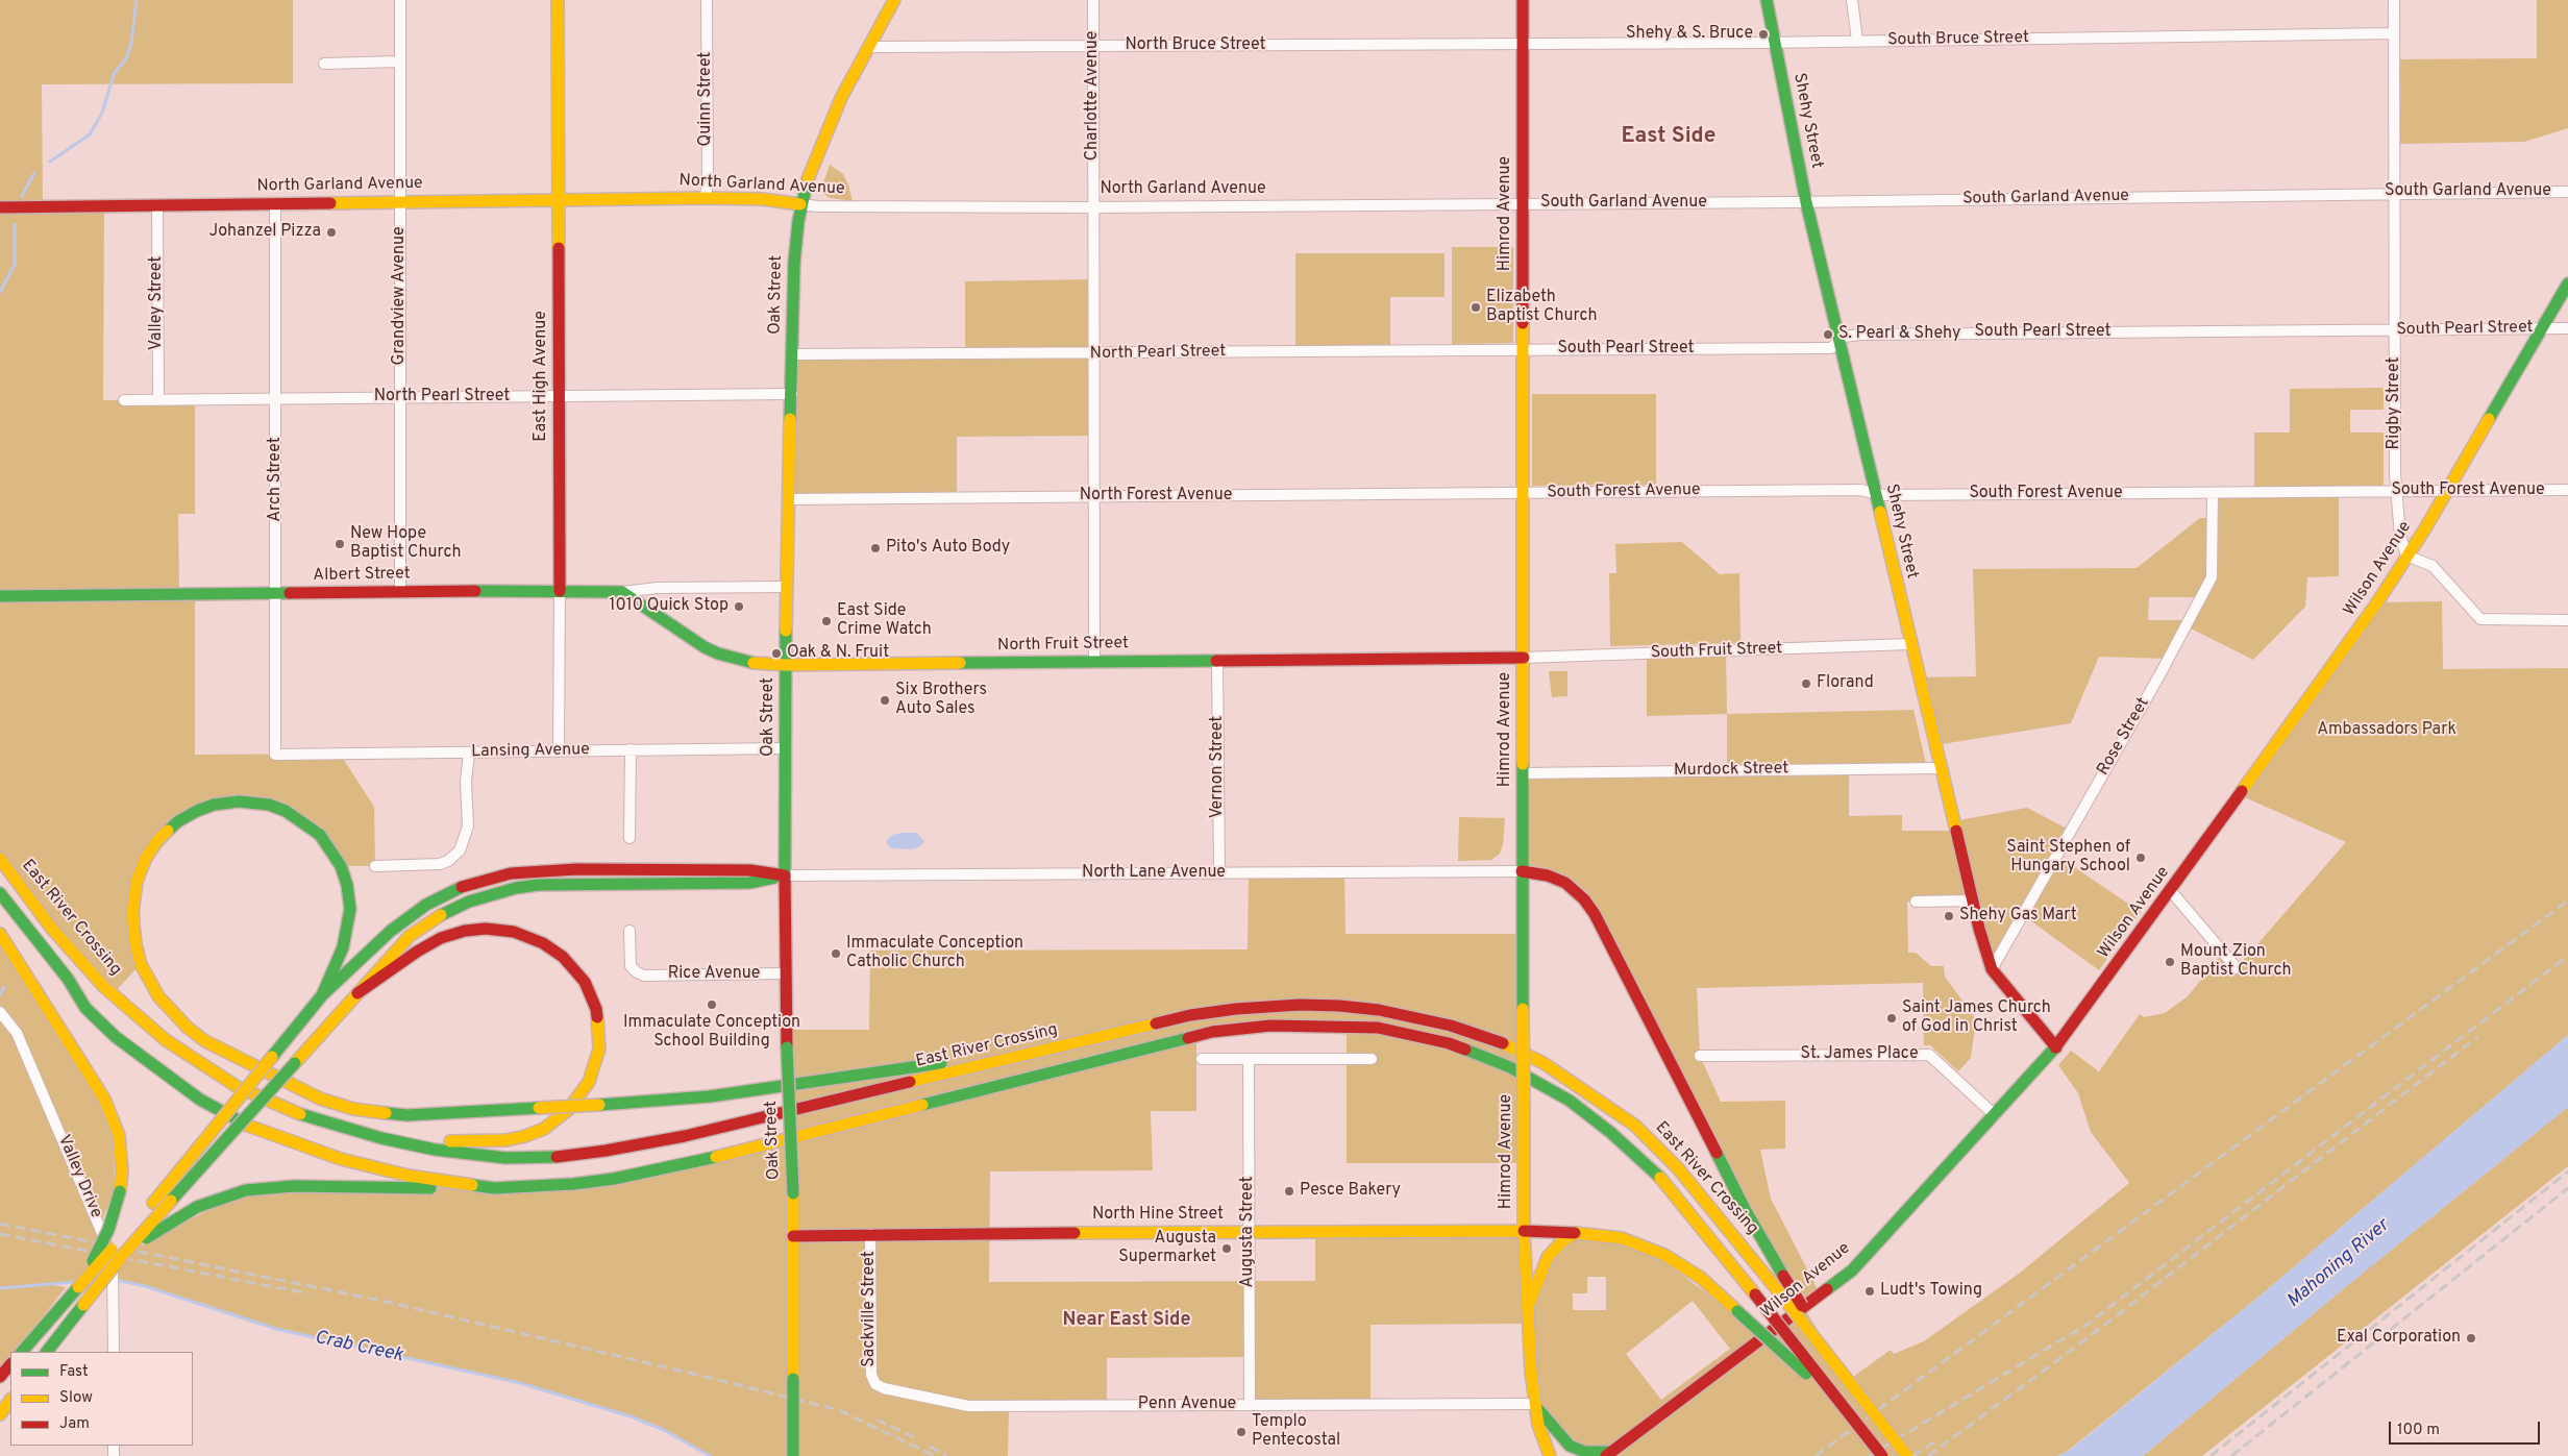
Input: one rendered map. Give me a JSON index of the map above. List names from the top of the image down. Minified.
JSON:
{"streets":{"main road":["Shehy Street","North Garland Avenue","Himrod Avenue","Oak Street","East High Avenue","Wilson Avenue","Albert Street","North Fruit Street","East River Crossing","North Hine Street"],"street":["South Bruce Street","North Bruce Street","Charlotte Avenue","Quinn Street","South Garland Avenue","Grandview Avenue","Valley Street","South Pearl Street","North Pearl Street","Rigby Street","Arch Street","South Forest Avenue","North Forest Avenue","South Fruit Street","Rose Street","Lansing Avenue","Vernon Street","Murdock Street","North Lane Avenue","Rice Avenue","St. James Place","Valley Drive","Augusta Street","Sackville Street","Penn Avenue"]},"crossings":[["South Bruce Street","North Bruce Street"],["South Bruce Street","Shehy Street"],["South Bruce Street","Himrod Avenue"],["South Bruce Street","Rigby Street"],["North Bruce Street","Charlotte Avenue"],["North Bruce Street","Himrod Avenue"],["North Bruce Street","Oak Street"],["Charlotte Avenue","North Garland Avenue"],["Charlotte Avenue","North Pearl Street"],["Charlotte Avenue","North Forest Avenue"],["Charlotte Avenue","North Fruit Street"],["Quinn Street","North Garland Avenue"],["Shehy Street","South Garland Avenue"],["Shehy Street","South Pearl Street"],["Shehy Street","South Forest Avenue"],["Shehy Street","Wilson Avenue"],["Shehy Street","South Fruit Street"],["Shehy Street","Rose Street"],["Shehy Street","Murdock Street"],["North Garland Avenue","South Garland Avenue"],["North Garland Avenue","Himrod Avenue"],["North Garland Avenue","Oak Street"],["North Garland Avenue","Grandview Avenue"],["North Garland Avenue","Valley Street"],["North Garland Avenue","East High Avenue"],["North Garland Avenue","Arch Street"],["South Garland Avenue","Himrod Avenue"],["South Garland Avenue","Rigby Street"],["Himrod Avenue","South Pearl Street"],["Himrod Avenue","North Pearl Street"],["Himrod Avenue","South Forest Avenue"],["Himrod Avenue","North Forest Avenue"],["Himrod Avenue","North Fruit Street"],["Himrod Avenue","South Fruit Street"],["Himrod Avenue","Murdock Street"],["Himrod Avenue","North Lane Avenue"],["Himrod Avenue","North Hine Street"],["Himrod Avenue","Penn Avenue"],["Oak Street","North Pearl Street"],["Oak Street","North Forest Avenue"],["Oak Street","Albert Street"],["Oak Street","North Fruit Street"],["Oak Street","Lansing Avenue"],["Oak Street","North Lane Avenue"],["Oak Street","Rice Avenue"],["Oak Street","North Hine Street"],["Grandview Avenue","North Pearl Street"],["Grandview Avenue","Albert Street"],["Valley Street","North Pearl Street"],["South Pearl Street","North Pearl Street"],["South Pearl Street","Rigby Street"],["South Pearl Street","Wilson Avenue"],["North Pearl Street","East High Avenue"],["North Pearl Street","Arch Street"],["East High Avenue","Albert Street"],["East High Avenue","Lansing Avenue"],["Rigby Street","South Forest Avenue"],["Rigby Street","Wilson Avenue"],["Arch Street","Albert Street"],["Arch Street","Lansing Avenue"],["South Forest Avenue","North Forest Avenue"],["South Forest Avenue","Wilson Avenue"],["South Forest Avenue","Rose Street"],["Wilson Avenue","St. James Place"],["Albert Street","North Fruit Street"],["North Fruit Street","South Fruit Street"],["North Fruit Street","Vernon Street"],["Vernon Street","North Lane Avenue"],["East River Crossing","North Hine Street"],["North Hine Street","Augusta Street"],["North Hine Street","Sackville Street"],["Augusta Street","Penn Avenue"],["Sackville Street","Penn Avenue"]],"districts":["East Side","Near East Side"],"water":["Mahoning River","Crab Creek"],"parks":["Ambassadors Park"],"places":["Shehy & S. Bruce","Johanzel Pizza","Elizabeth Baptist Church","S. Pearl & Shehy","New Hope Baptist Church","Pito's Auto Body","1010 Quick Stop","East Side Crime Watch","Oak & N. Fruit","Florand","Six Brothers Auto Sales","Saint Stephen of Hungary School","Shehy Gas Mart","Immaculate Conception Catholic Church","Mount Zion Baptist Church","Immaculate Conception School Building","Saint James Church of God in Christ","Pesce Bakery","Augusta Supermarket","Ludt's Towing","Exal Corporation","Templo Pentecostal"],"legend":["Fast","Slow","Jam"],"scale_bar":"100 m"}
